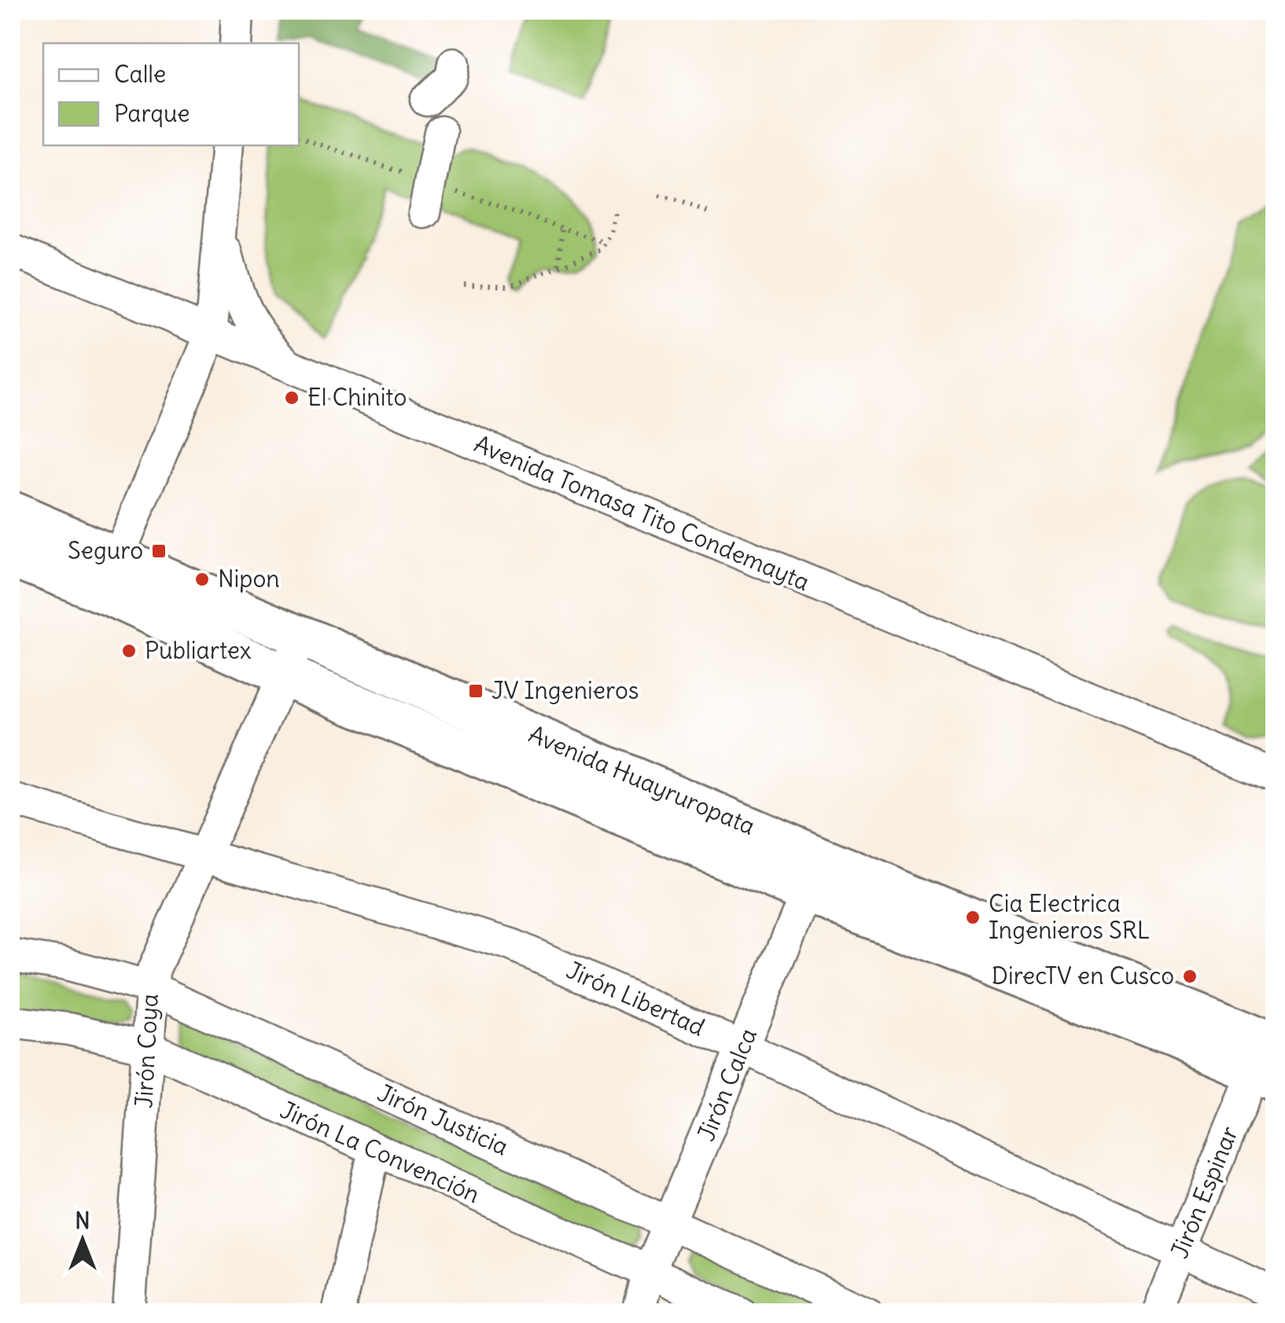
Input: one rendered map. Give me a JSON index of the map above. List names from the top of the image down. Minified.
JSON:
{"streets":{"main road":["Avenida Huayruropata"],"street":["Avenida Tomasa Tito Condemayta","Jirón Libertad","Jirón Coya","Jirón Calca","Jirón Justicia","Jirón La Convención","Jirón Espinar"]},"crossings":[["Avenida Huayruropata","Jirón Coya"],["Avenida Huayruropata","Jirón Calca"],["Avenida Huayruropata","Jirón Espinar"],["Jirón Libertad","Jirón Coya"],["Jirón Libertad","Jirón Calca"],["Jirón Libertad","Jirón Espinar"],["Jirón Coya","Jirón Justicia"],["Jirón Coya","Jirón La Convención"],["Jirón Calca","Jirón Justicia"],["Jirón Calca","Jirón La Convención"]],"places":{"other":["El Chinito","Nipon","Publiartex","Cia Electrica Ingenieros SRL","DirecTV en Cusco"],"transit":["Seguro","JV Ingenieros"]},"legend":["Calle","Parque"],"north":"top"}
